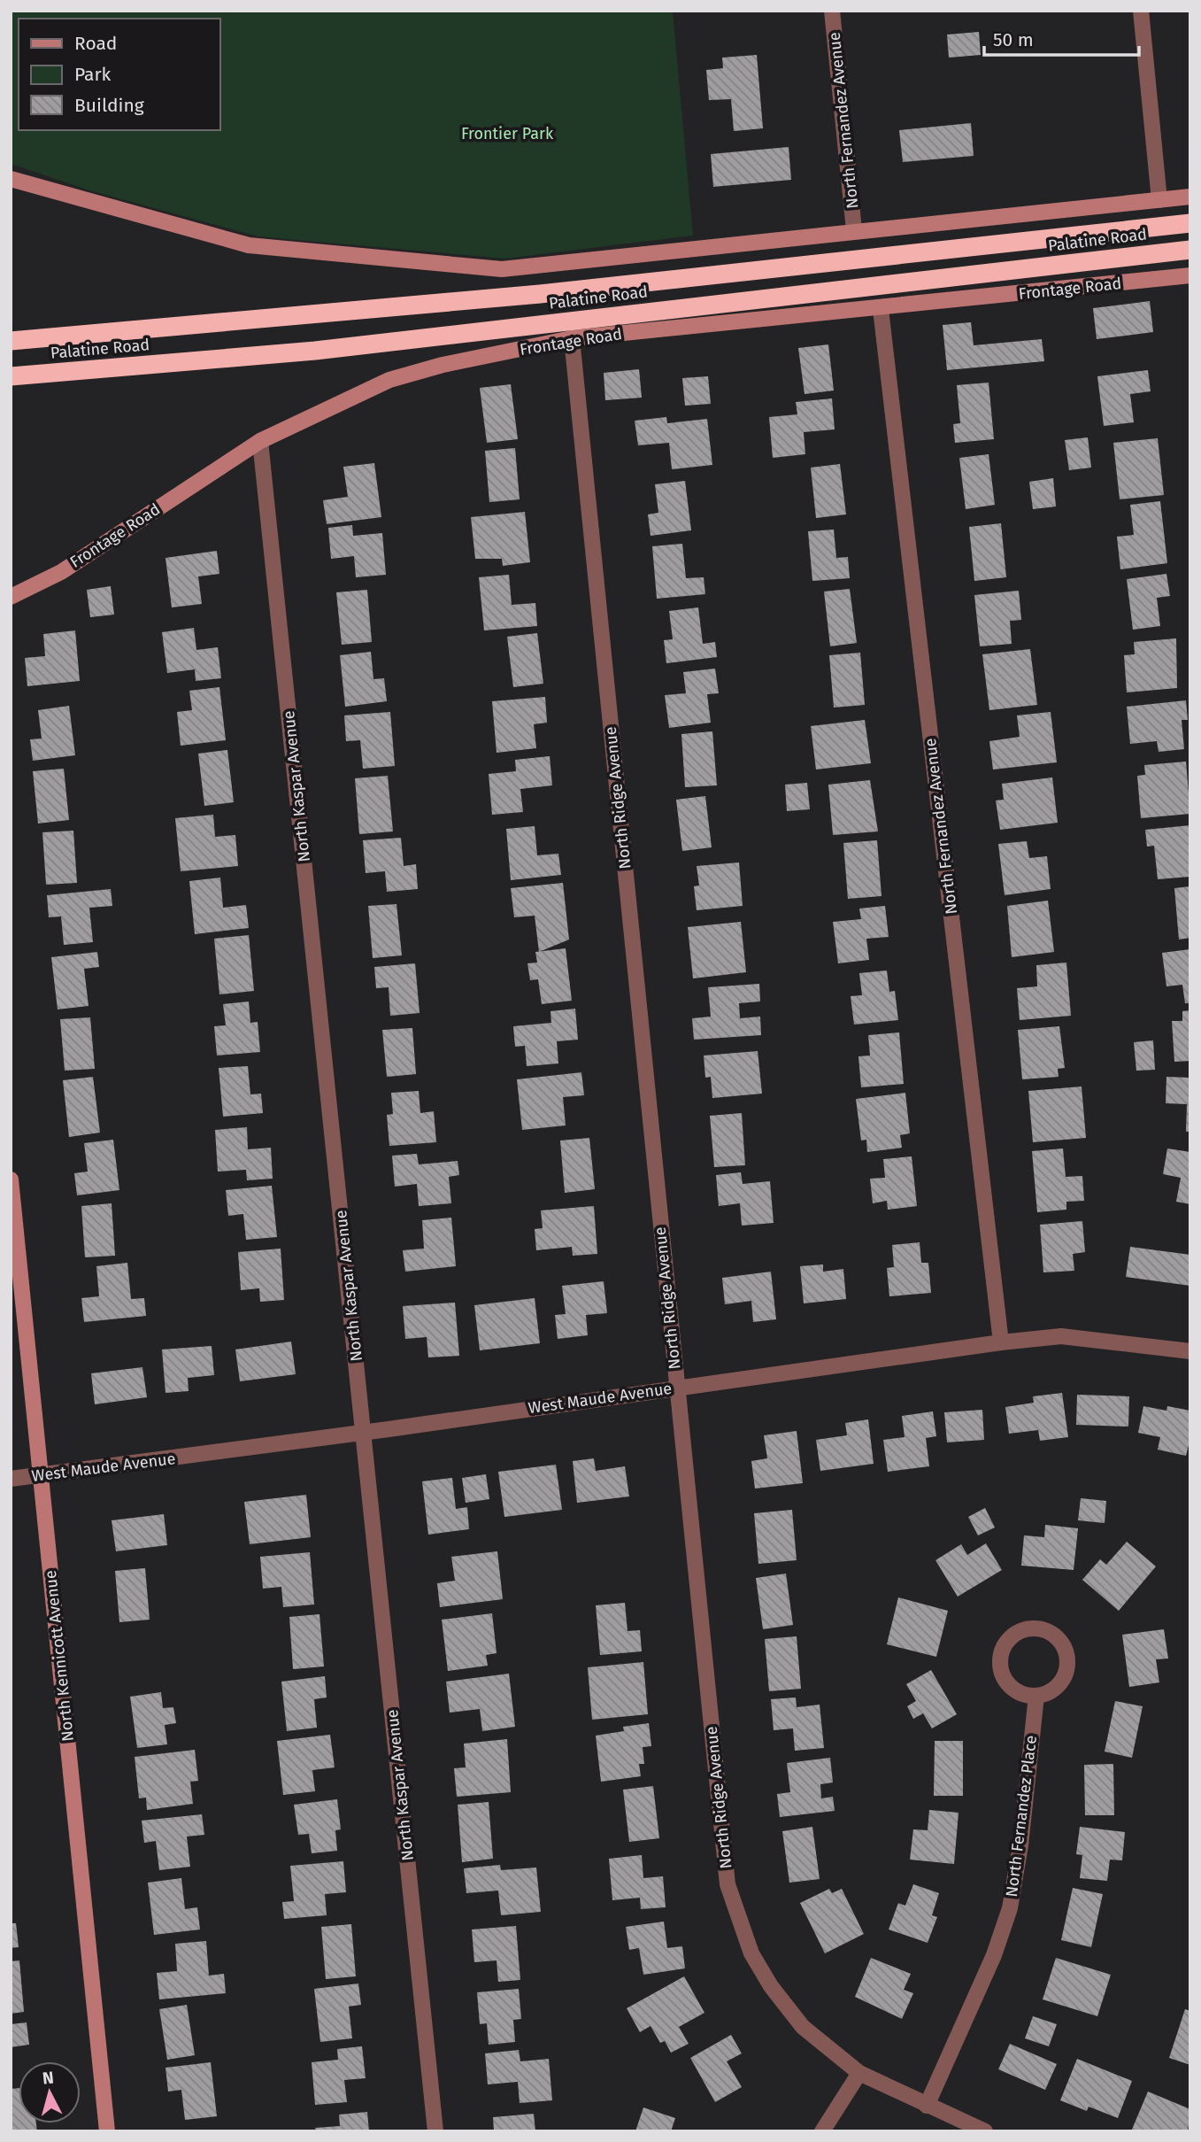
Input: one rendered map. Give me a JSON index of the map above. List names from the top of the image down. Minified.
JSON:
{"streets":{"highway":["Palatine Road"],"street":["North Fernandez Avenue","Frontage Road","North Kaspar Avenue","North Ridge Avenue","West Maude Avenue","North Kennicott Avenue","North Fernandez Place"]},"crossings":[["North Fernandez Avenue","Frontage Road"],["North Fernandez Avenue","West Maude Avenue"],["Frontage Road","North Kaspar Avenue"],["Frontage Road","North Ridge Avenue"],["North Kaspar Avenue","West Maude Avenue"],["North Ridge Avenue","West Maude Avenue"],["North Ridge Avenue","North Fernandez Place"],["West Maude Avenue","North Kennicott Avenue"]],"parks":["Frontier Park"],"legend":["Road","Park","Building"],"scale_bar":"50 m","north":"top"}
